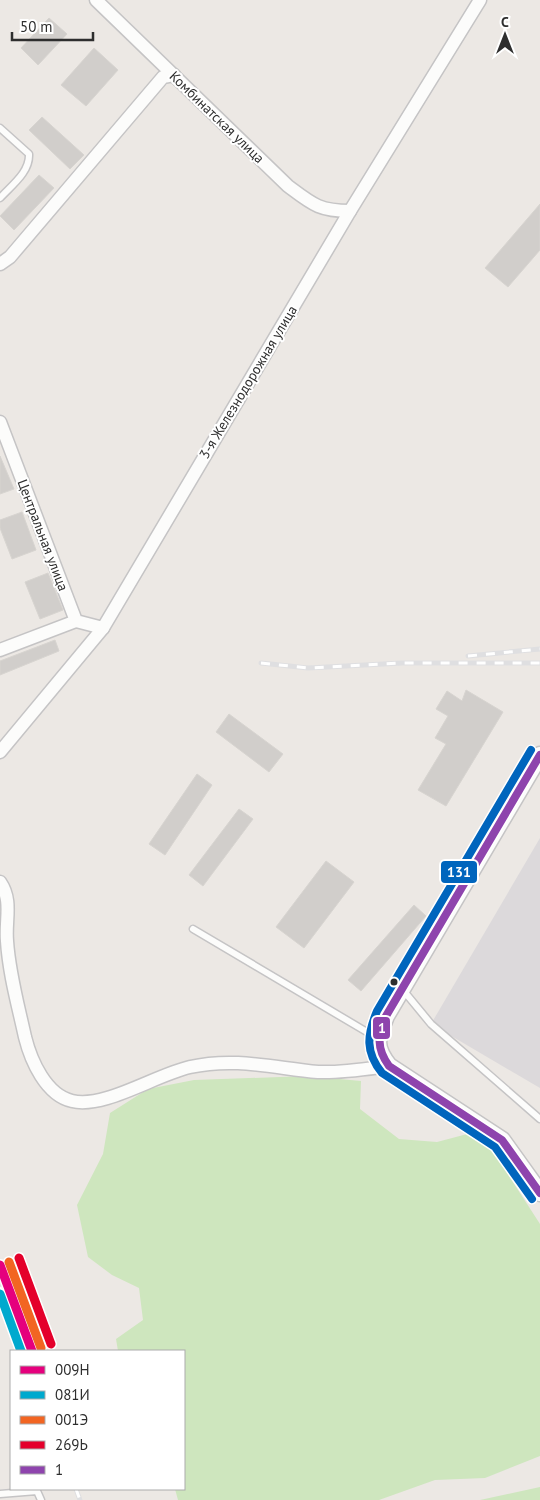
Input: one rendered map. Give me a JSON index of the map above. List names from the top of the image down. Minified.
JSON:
{"streets":{"street":["Комбинатская улица","3-я Железнодорожная улица","Центральная улица"]},"crossings":[["Комбинатская улица","3-я Железнодорожная улица"]],"lines":["transit line 131","transit line 1","transit line 269Ь","transit line 001Э","transit line 009Н","transit line 081И"],"legend":["009Н","081И","001Э","269Ь","1"],"scale_bar":"50 m","north":"top"}
